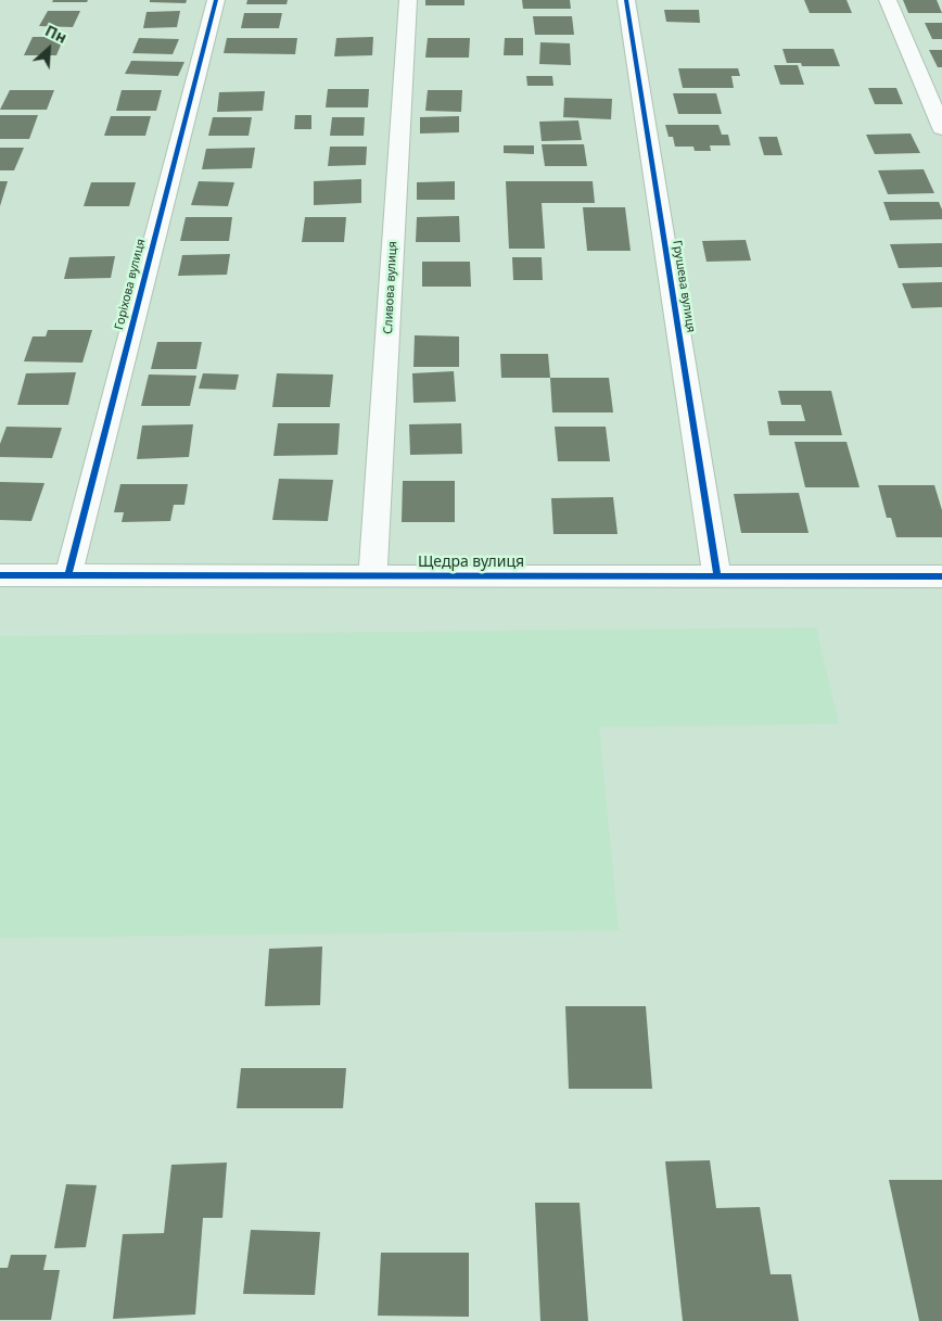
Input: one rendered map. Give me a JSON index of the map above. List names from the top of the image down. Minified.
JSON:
{"streets":{"street":["Горіхова вулиця","Грушева вулиця","Сливова вулиця","Щедра вулиця"]},"crossings":[["Горіхова вулиця","Щедра вулиця"],["Грушева вулиця","Щедра вулиця"],["Сливова вулиця","Щедра вулиця"]],"north":"top right"}
